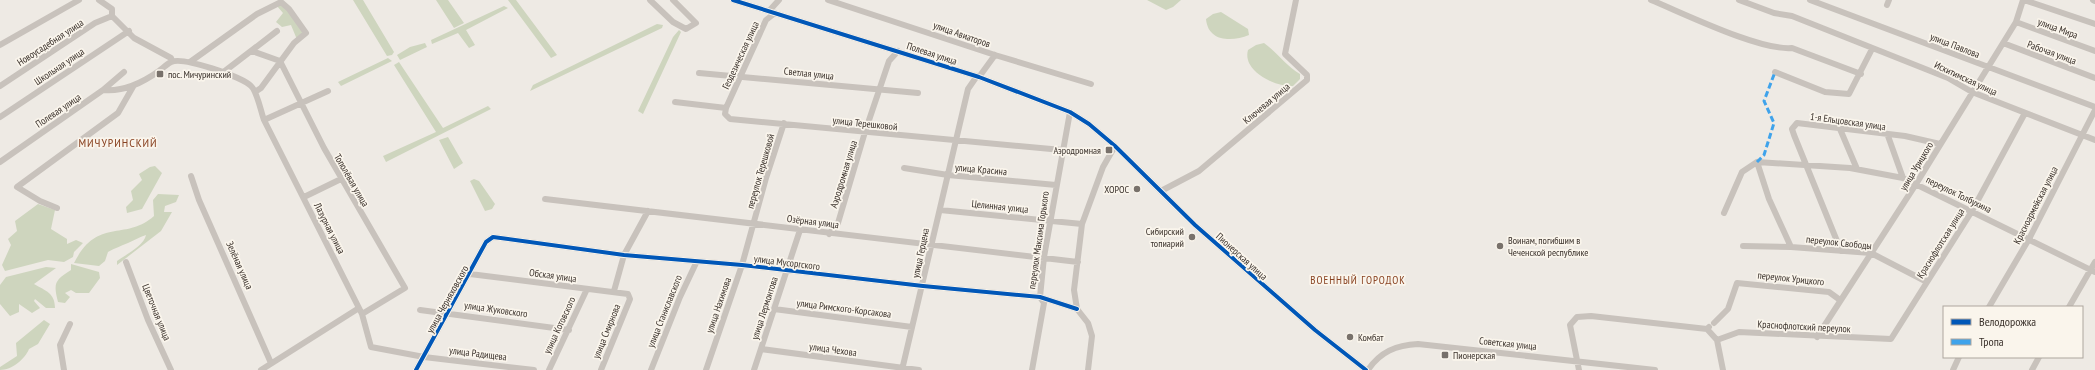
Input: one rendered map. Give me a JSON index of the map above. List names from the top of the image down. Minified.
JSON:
{"streets":{"street":["улица Мира","улица Авиаторов","Новоусадебная улица","улица Павлова","Рабочая улица","Полевая улица","Геодезическая улица","Школьная улица","Светлая улица","Искитимская улица","Ключевая улица","1-я Ельцовская улица","улица Терешковой","улица Урицкого","улица Красина","переулок Терешковой","Аэродромная улица","Тополёвая улица","переулок Толбухина","Красноармейская улица","Целинная улица","Озёрная улица","Лазурная улица","переулок Максима Горького","переулок Свободы","Краснофлотская улица","улица Герцена","Пионерская улица","улица Мусоргского","Зелёная улица","Обская улица","переулок Урицкого","улица Черняховского","улица Нахимова","улица Лермонтова","улица Римского-Корсакова","улица Жуковского","улица Станиславского","Цветочная улица","улица Котовского","Краснофлотский переулок","улица Смирнова","Советская улица","улица Чехова","улица Радищева"]},"crossings":[["улица Мира","улица Урицкого"],["улица Авиаторов","улица Герцена"],["улица Павлова","улица Урицкого"],["улица Павлова","Красноармейская улица"],["Рабочая улица","улица Урицкого"],["Полевая улица","Геодезическая улица"],["Полевая улица","Аэродромная улица"],["Полевая улица","переулок Максима Горького"],["Полевая улица","улица Герцена"],["Полевая улица","Пионерская улица"],["Геодезическая улица","Светлая улица"],["Геодезическая улица","улица Терешковой"],["Светлая улица","Аэродромная улица"],["Искитимская улица","улица Урицкого"],["Искитимская улица","Красноармейская улица"],["Искитимская улица","Краснофлотская улица"],["Ключевая улица","Пионерская улица"],["1-я Ельцовская улица","улица Урицкого"],["1-я Ельцовская улица","переулок Толбухина"],["1-я Ельцовская улица","переулок Свободы"],["улица Терешковой","переулок Терешковой"],["улица Терешковой","Аэродромная улица"],["улица Терешковой","переулок Максима Горького"],["улица Терешковой","улица Герцена"],["улица Урицкого","переулок Толбухина"],["улица Урицкого","переулок Свободы"],["улица Урицкого","переулок Урицкого"],["улица Урицкого","Краснофлотский переулок"],["улица Красина","переулок Максима Горького"],["улица Красина","улица Герцена"],["переулок Терешковой","Озёрная улица"],["переулок Терешковой","улица Нахимова"],["Аэродромная улица","Озёрная улица"],["Тополёвая улица","Лазурная улица"],["переулок Толбухина","Красноармейская улица"],["переулок Толбухина","Краснофлотская улица"],["Целинная улица","переулок Максима Горького"],["Целинная улица","улица Герцена"],["Озёрная улица","переулок Максима Горького"],["Озёрная улица","улица Герцена"],["Озёрная улица","улица Нахимова"],["Озёрная улица","улица Лермонтова"],["Лазурная улица","улица Радищева"],["переулок Максима Горького","улица Мусоргского"],["переулок Свободы","Краснофлотская улица"],["Краснофлотская улица","Краснофлотский переулок"],["улица Герцена","улица Мусоргского"],["улица Герцена","улица Римского-Корсакова"],["улица Герцена","улица Чехова"],["Пионерская улица","Советская улица"],["улица Мусоргского","улица Черняховского"],["улица Мусоргского","улица Нахимова"],["улица Мусоргского","улица Лермонтова"],["улица Мусоргского","улица Станиславского"],["Обская улица","улица Черняховского"],["Обская улица","улица Котовского"],["Обская улица","улица Смирнова"],["улица Черняховского","улица Жуковского"],["улица Черняховского","улица Радищева"],["улица Лермонтова","улица Римского-Корсакова"],["улица Лермонтова","улица Чехова"],["улица Жуковского","улица Котовского"]],"districts":["МИЧУРИНСКИЙ","ВОЕННЫЙ ГОРОДОК"],"places":{"transit":["пос. Мичуринский","Аэродромная","Пионерская"],"other":["ХОРОС","Сибирский топиарий","Воинам, погибшим в Чеченской республике","Комбат"]},"legend":["Велодорожка","Тропа"]}
